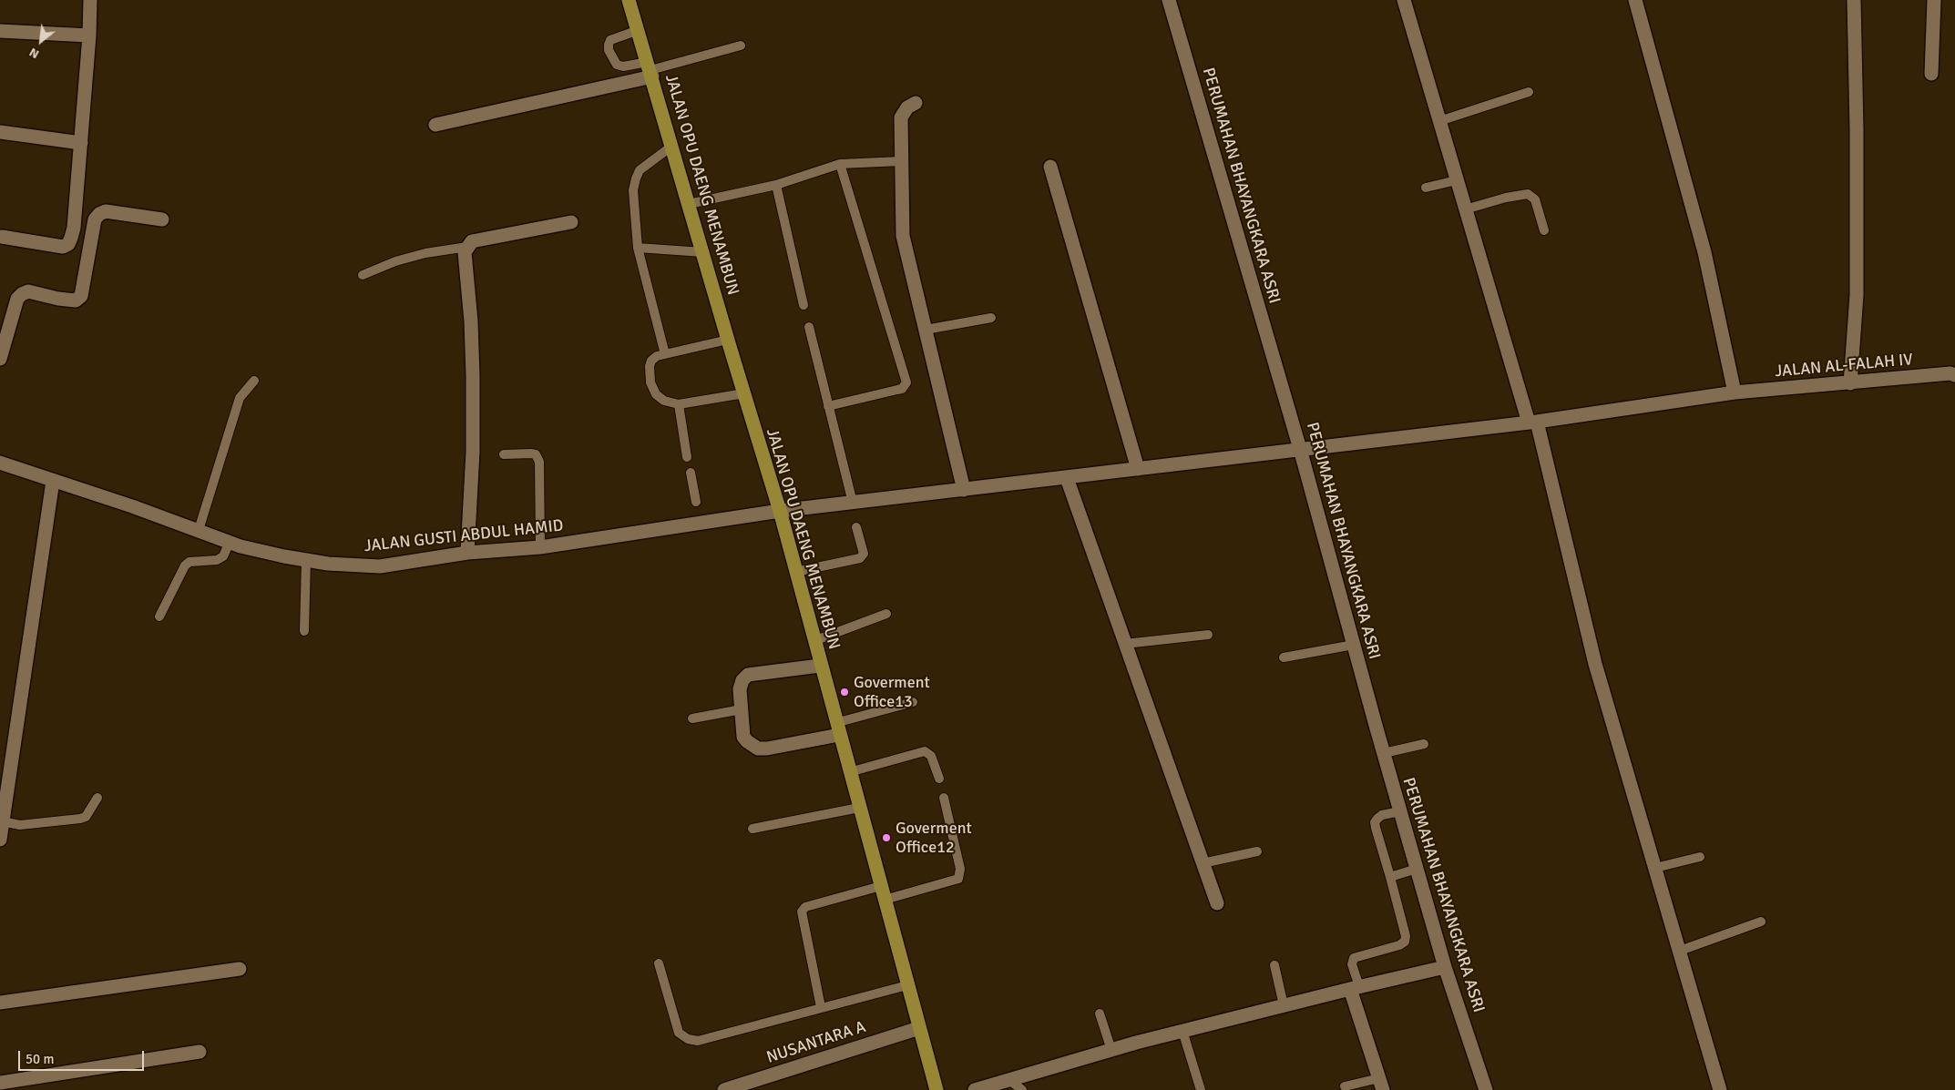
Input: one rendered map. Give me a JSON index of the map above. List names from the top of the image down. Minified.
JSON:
{"streets":{"highway":["JALAN OPU DAENG MENAMBUN"],"street":["PERUMAHAN BHAYANGKARA ASRI","JALAN AL-FALAH IV","JALAN GUSTI ABDUL HAMID","NUSANTARA A"]},"crossings":[["JALAN OPU DAENG MENAMBUN","JALAN GUSTI ABDUL HAMID"],["JALAN OPU DAENG MENAMBUN","NUSANTARA A"],["PERUMAHAN BHAYANGKARA ASRI","JALAN AL-FALAH IV"],["PERUMAHAN BHAYANGKARA ASRI","JALAN GUSTI ABDUL HAMID"],["JALAN AL-FALAH IV","JALAN GUSTI ABDUL HAMID"]],"places":["Goverment Office13","Goverment Office12"],"scale_bar":"50 m","north":"bottom left"}
